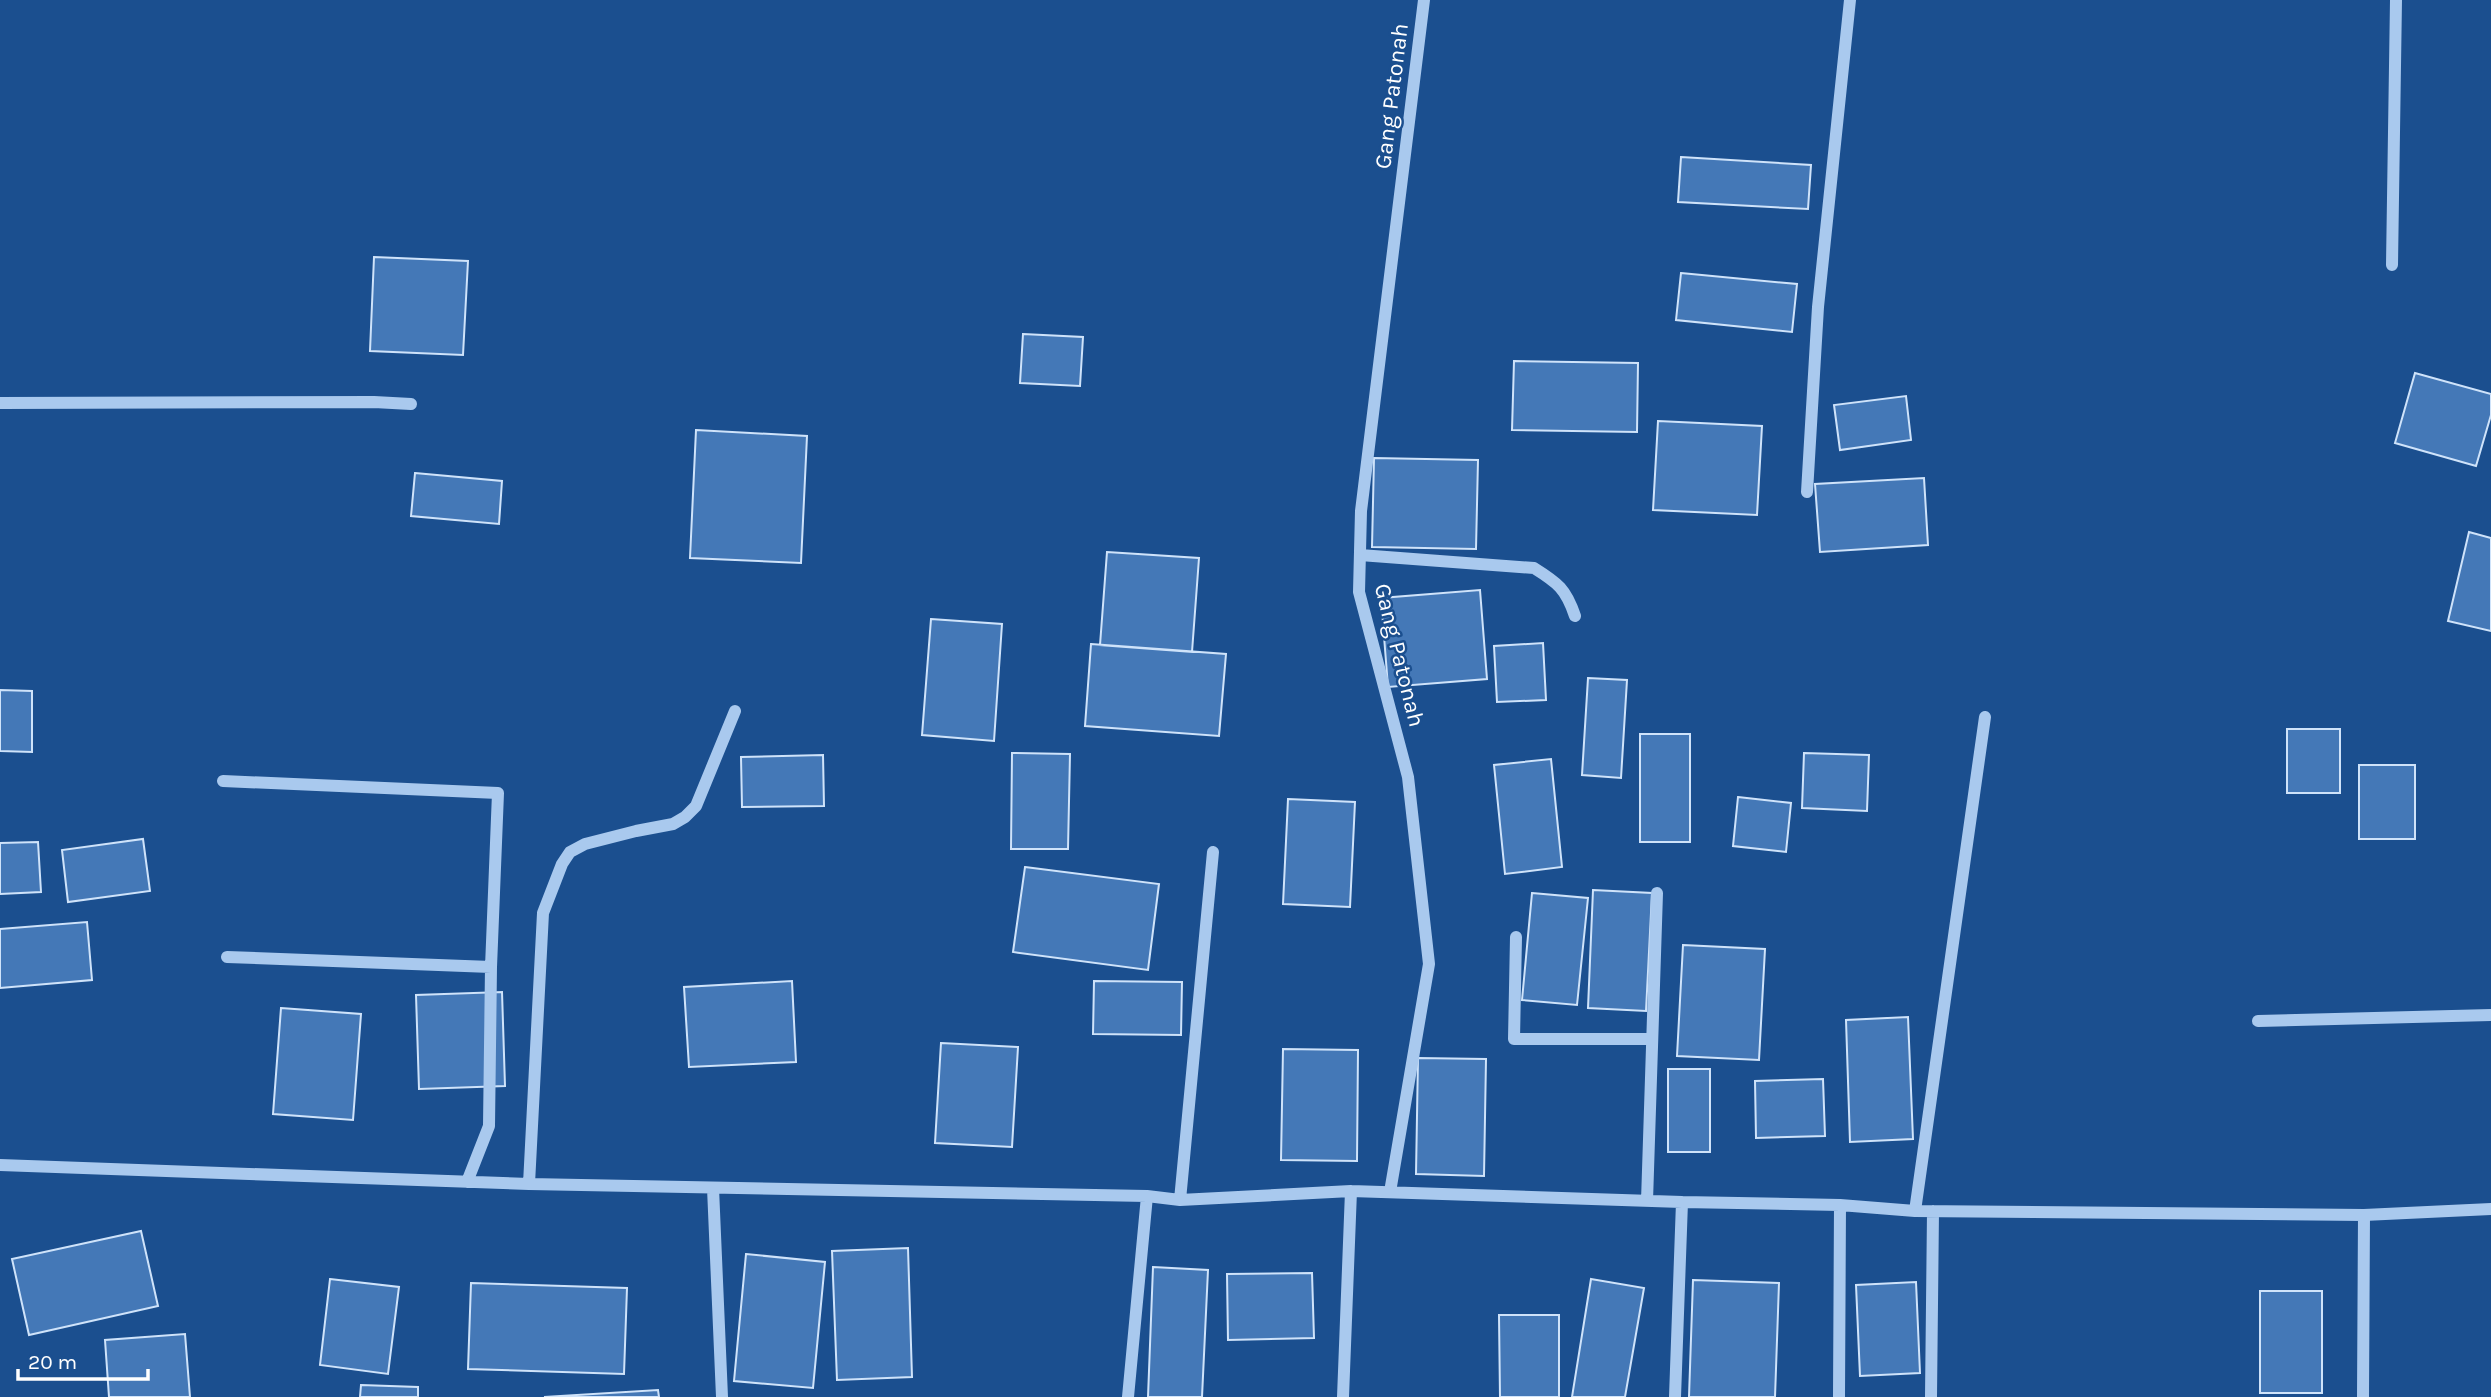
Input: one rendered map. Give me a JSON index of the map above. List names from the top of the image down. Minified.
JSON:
{"streets":{"street":["Gang Patonah"]},"scale_bar":"20 m"}
